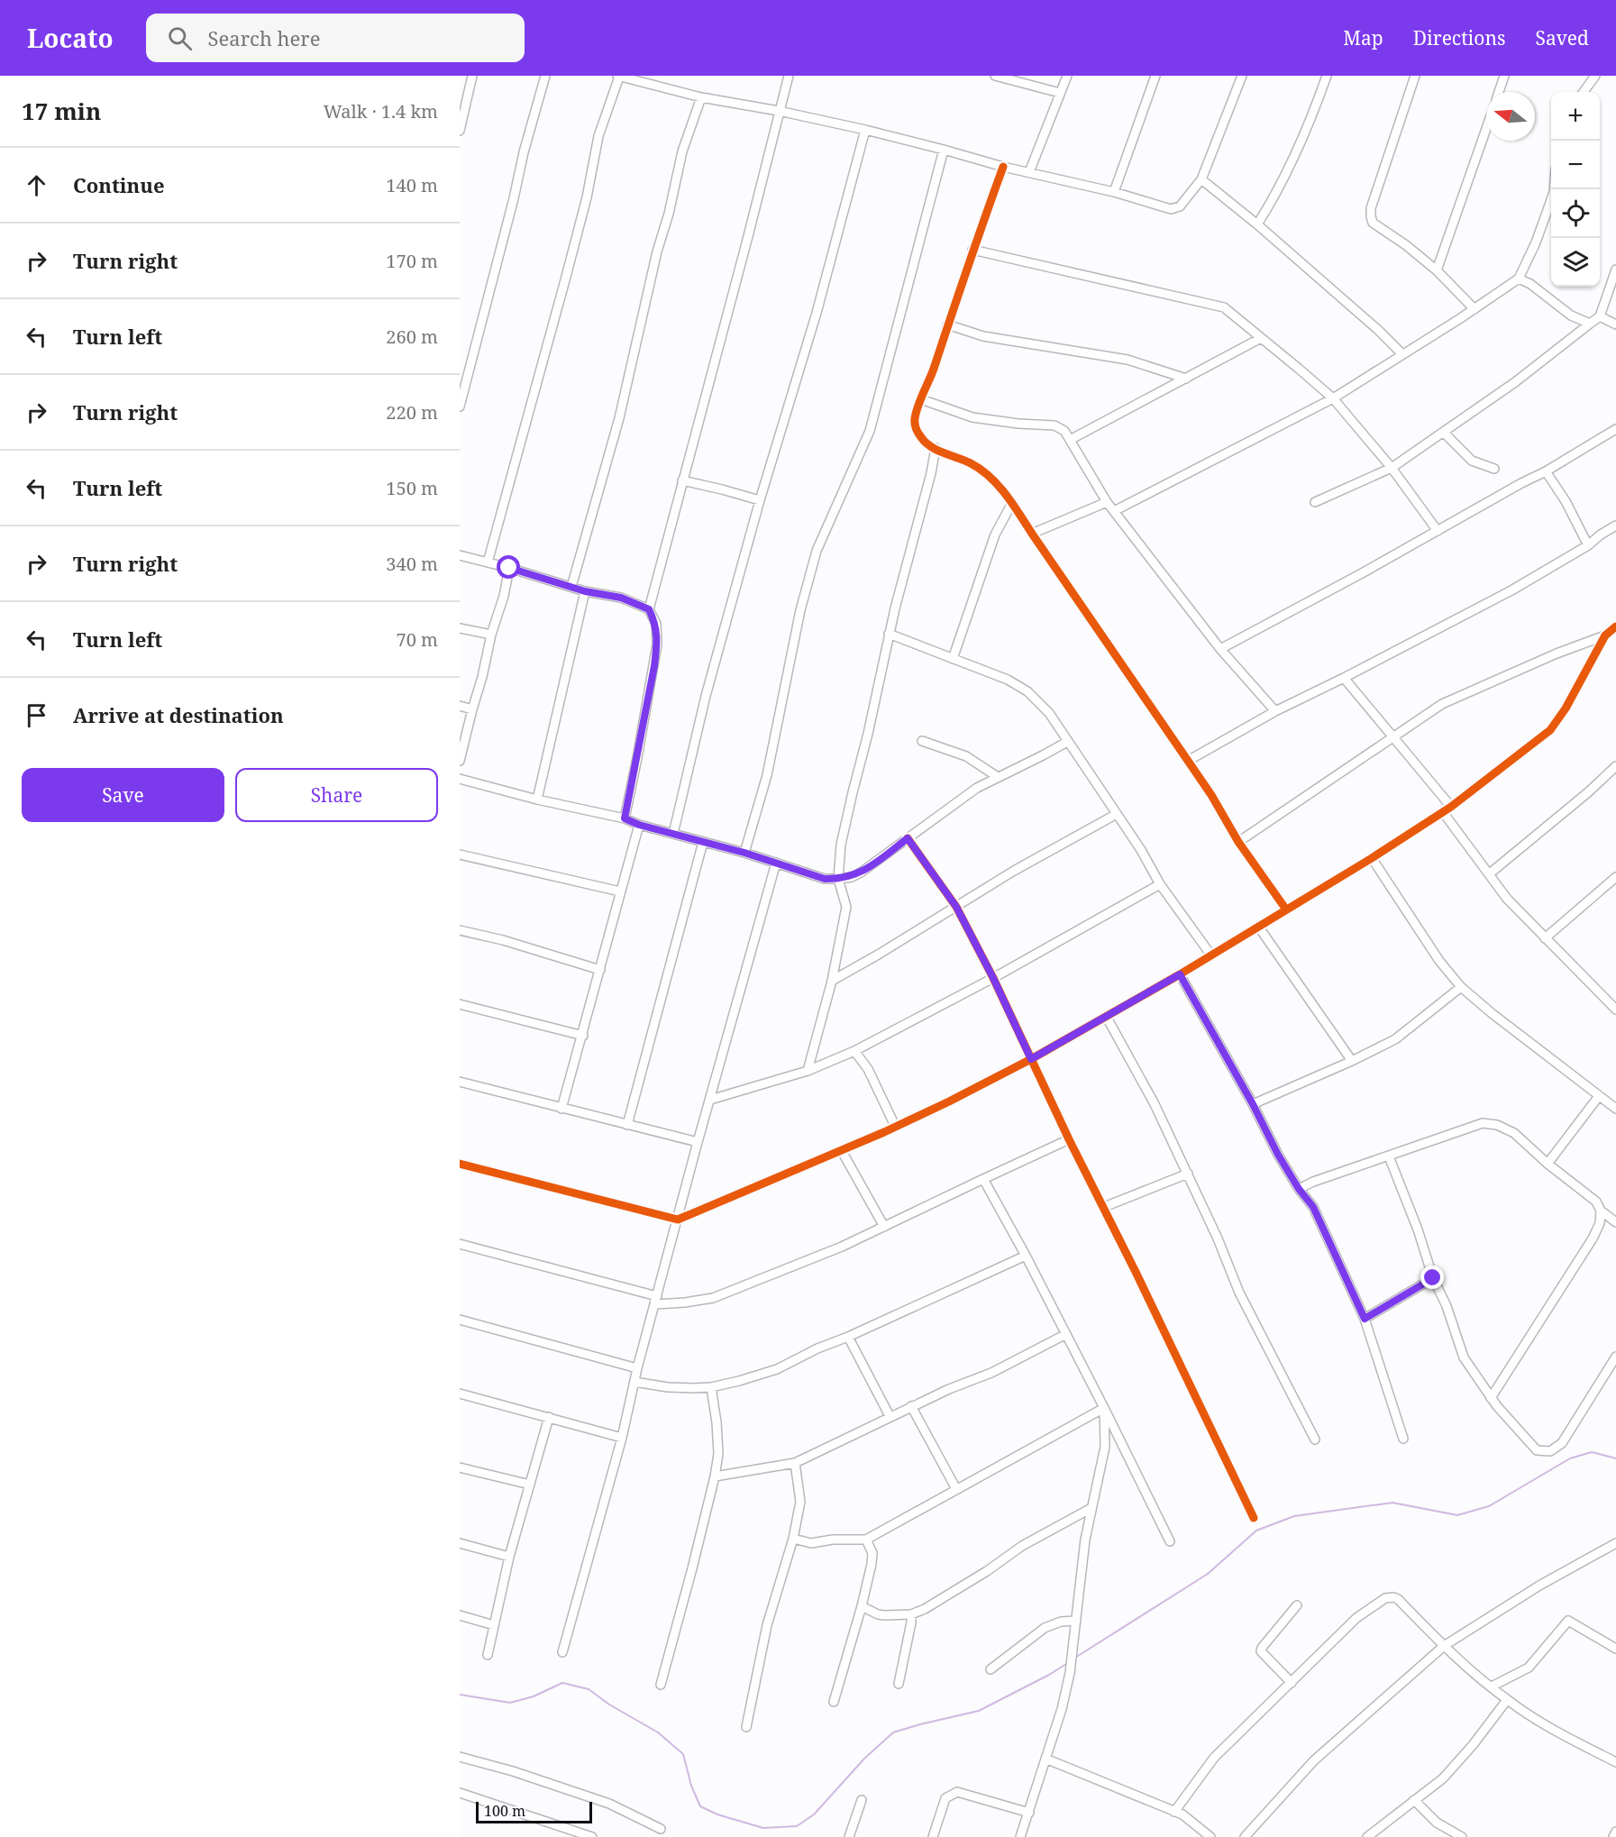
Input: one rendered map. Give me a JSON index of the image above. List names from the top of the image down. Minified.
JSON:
{"scale_bar":"100 m","north":"left","page":{"header":"Locato","search":"Search here","nav":["Map","Directions","Saved"],"heading":["17 min","Walk · 1.4 km"],"map_buttons":["+","−"],"list":[["Continue","140 m"],["Turn right","170 m"],["Turn left","260 m"],["Turn right","220 m"],["Turn left","150 m"],["Turn right","340 m"],["Turn left","70 m"],"Arrive at destination"],"buttons":["Save","Share"],"scale":"100 m"}}
